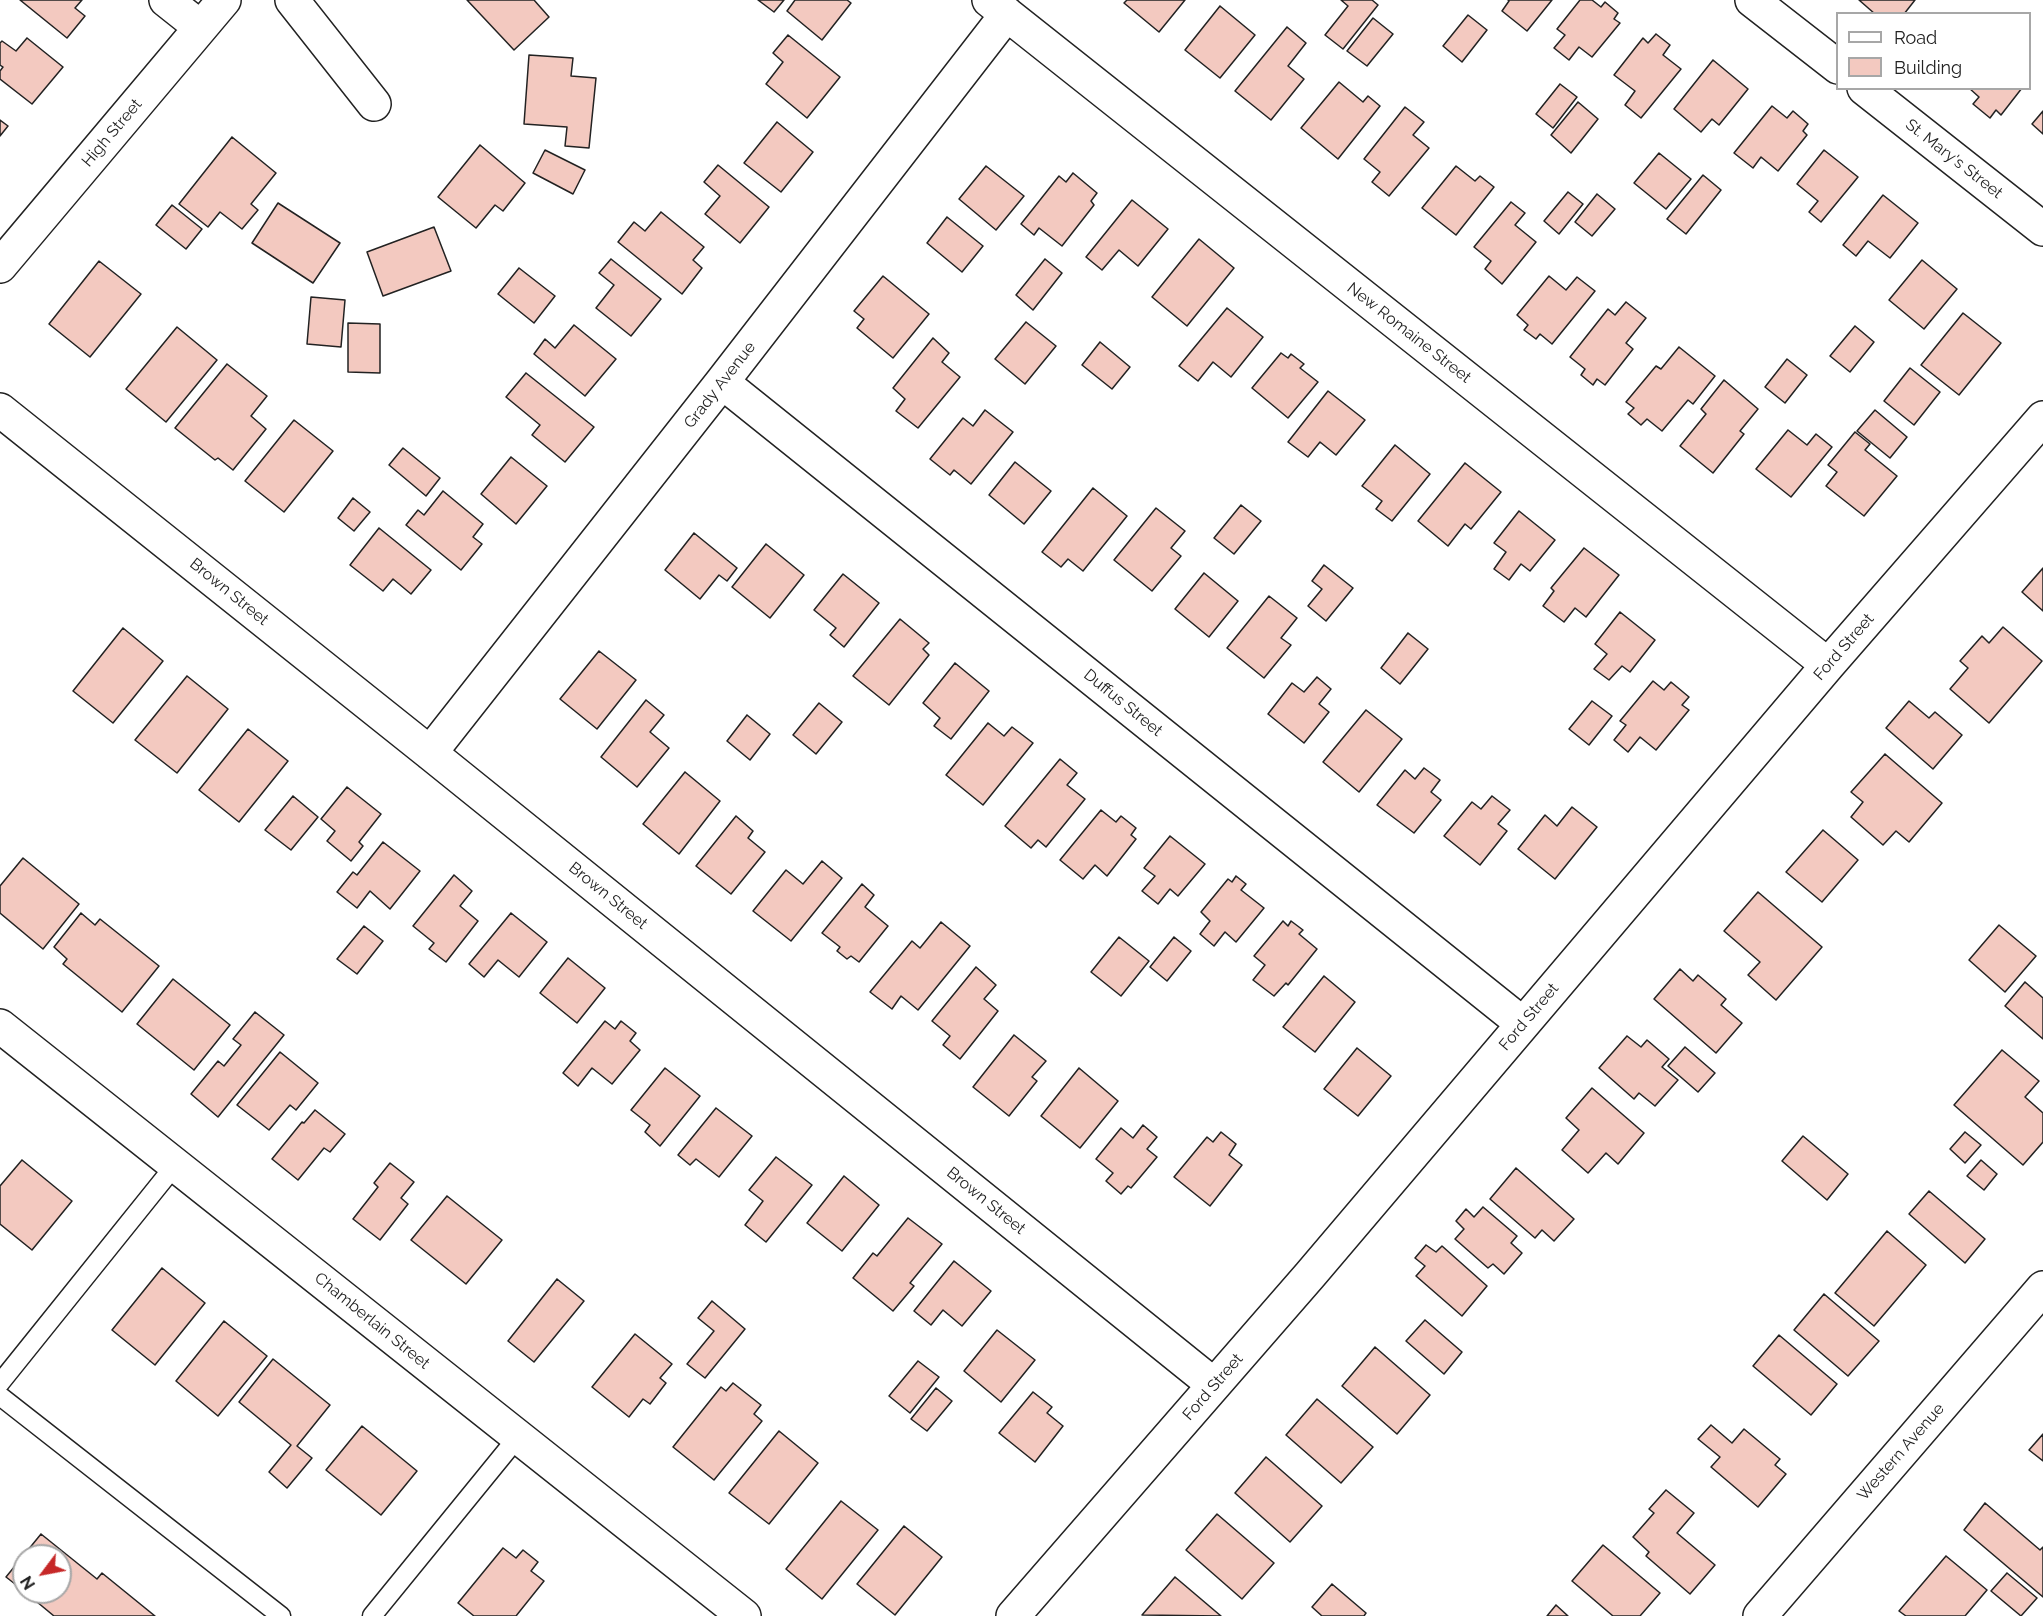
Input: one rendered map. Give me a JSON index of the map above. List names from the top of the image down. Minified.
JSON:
{"streets":{"street":["High Street","St. Mary's Street","New Romaine Street","Grady Avenue","Brown Street","Ford Street","Duffus Street","Chamberlain Street","Western Avenue"]},"crossings":[["New Romaine Street","Grady Avenue"],["New Romaine Street","Ford Street"],["Grady Avenue","Brown Street"],["Grady Avenue","Duffus Street"],["Brown Street","Ford Street"],["Ford Street","Duffus Street"]],"legend":["Road","Building"],"north":"bottom left"}
